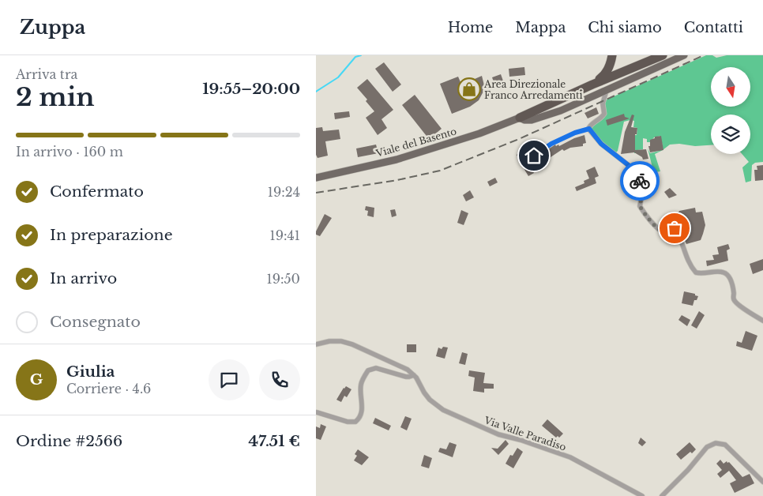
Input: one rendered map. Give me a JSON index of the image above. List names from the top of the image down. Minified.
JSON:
{"streets":{"main road":["Viale del Basento"],"street":["Via Valle Paradiso"]},"places":{"shop":["Area Direzionale Franco Arredamenti"]},"north":"bottom","page":{"header":"Zuppa","nav":["Home","Mappa","Chi siamo","Contatti"],"heading":["2 min","Arriva tra","19:55–20:00"],"panel":["Giulia","Corriere · 4.6","Ordine #2566","47.51 €"],"bar":"In arrivo · 160 m","list":[["Confermato","19:24"],["In preparazione","19:41"],["In arrivo","19:50"],"Consegnato"],"round":"G"}}
